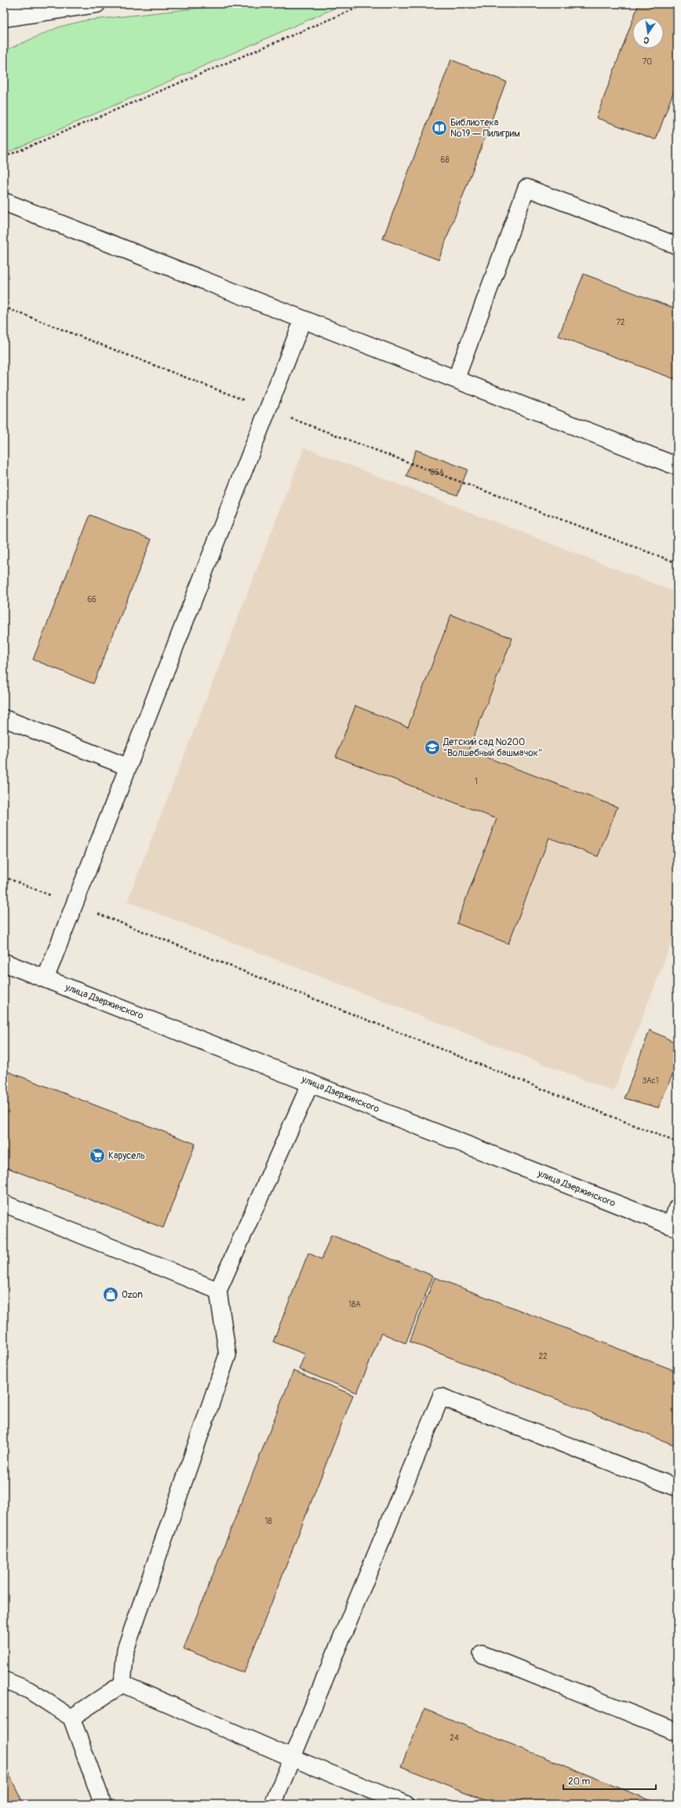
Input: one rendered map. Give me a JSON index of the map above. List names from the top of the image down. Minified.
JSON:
{"streets":{"street":["улица Дзержинского"]},"places":{"library":["Библиотека №19 — Пилигрим"],"school or university":["Детский сад №200 “Волшебный башмачок”"],"supermarket":["Карусель"],"shop":["Ozon"]},"house_numbers":["70","68","72","66А","66","1","3Ас1","18А","22","18","24"],"scale_bar":"20 m","north":"bottom"}
